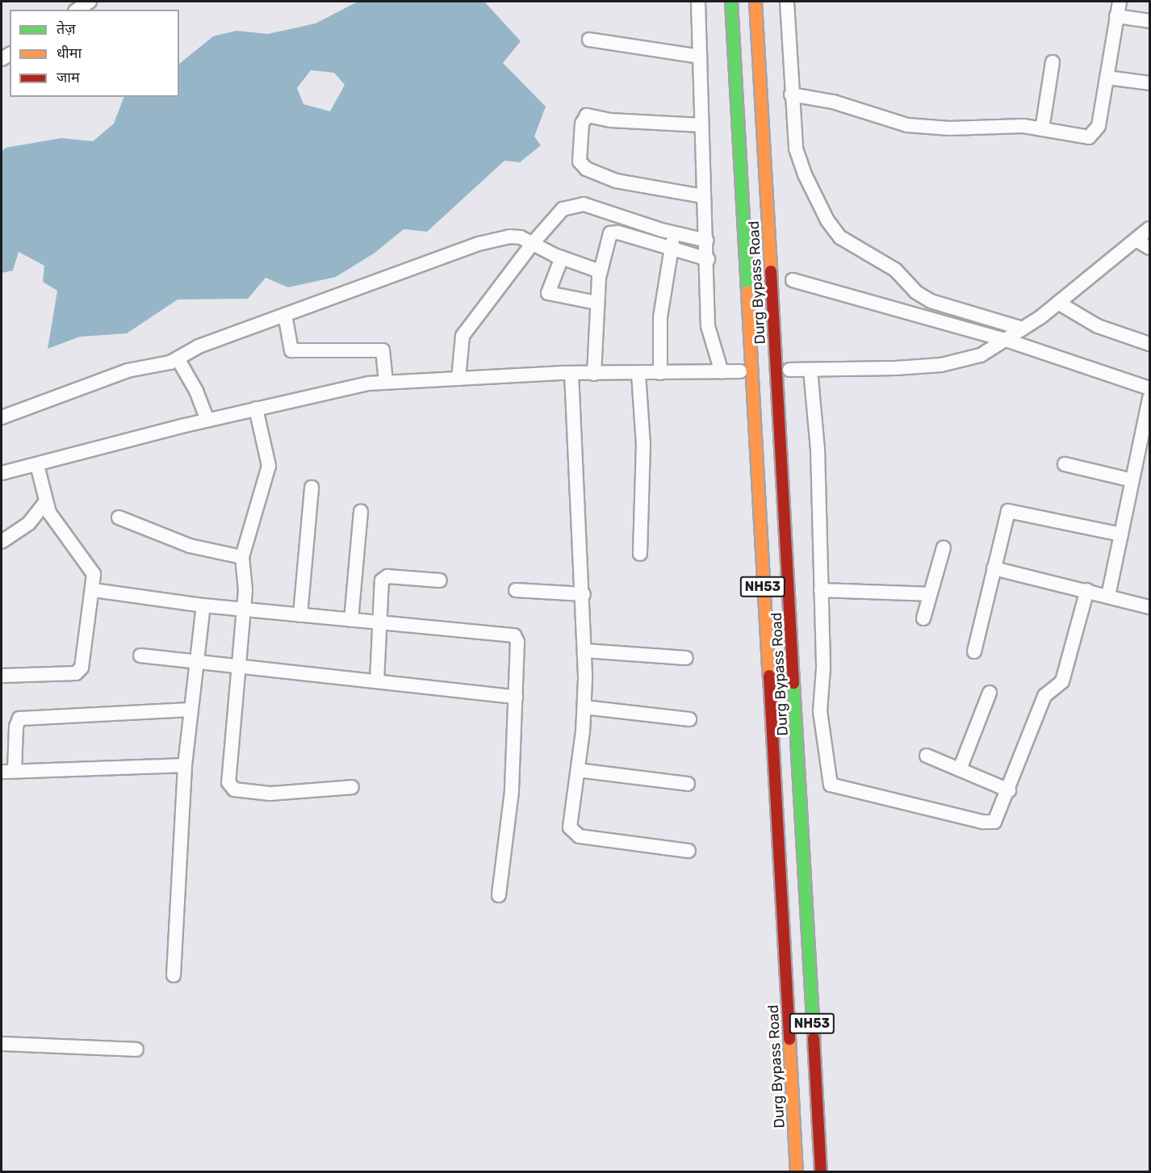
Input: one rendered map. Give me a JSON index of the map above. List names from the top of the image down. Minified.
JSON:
{"streets":{"highway":["Durg Bypass Road","NH53"]},"legend":["तेज़","धीमा","जाम"]}
